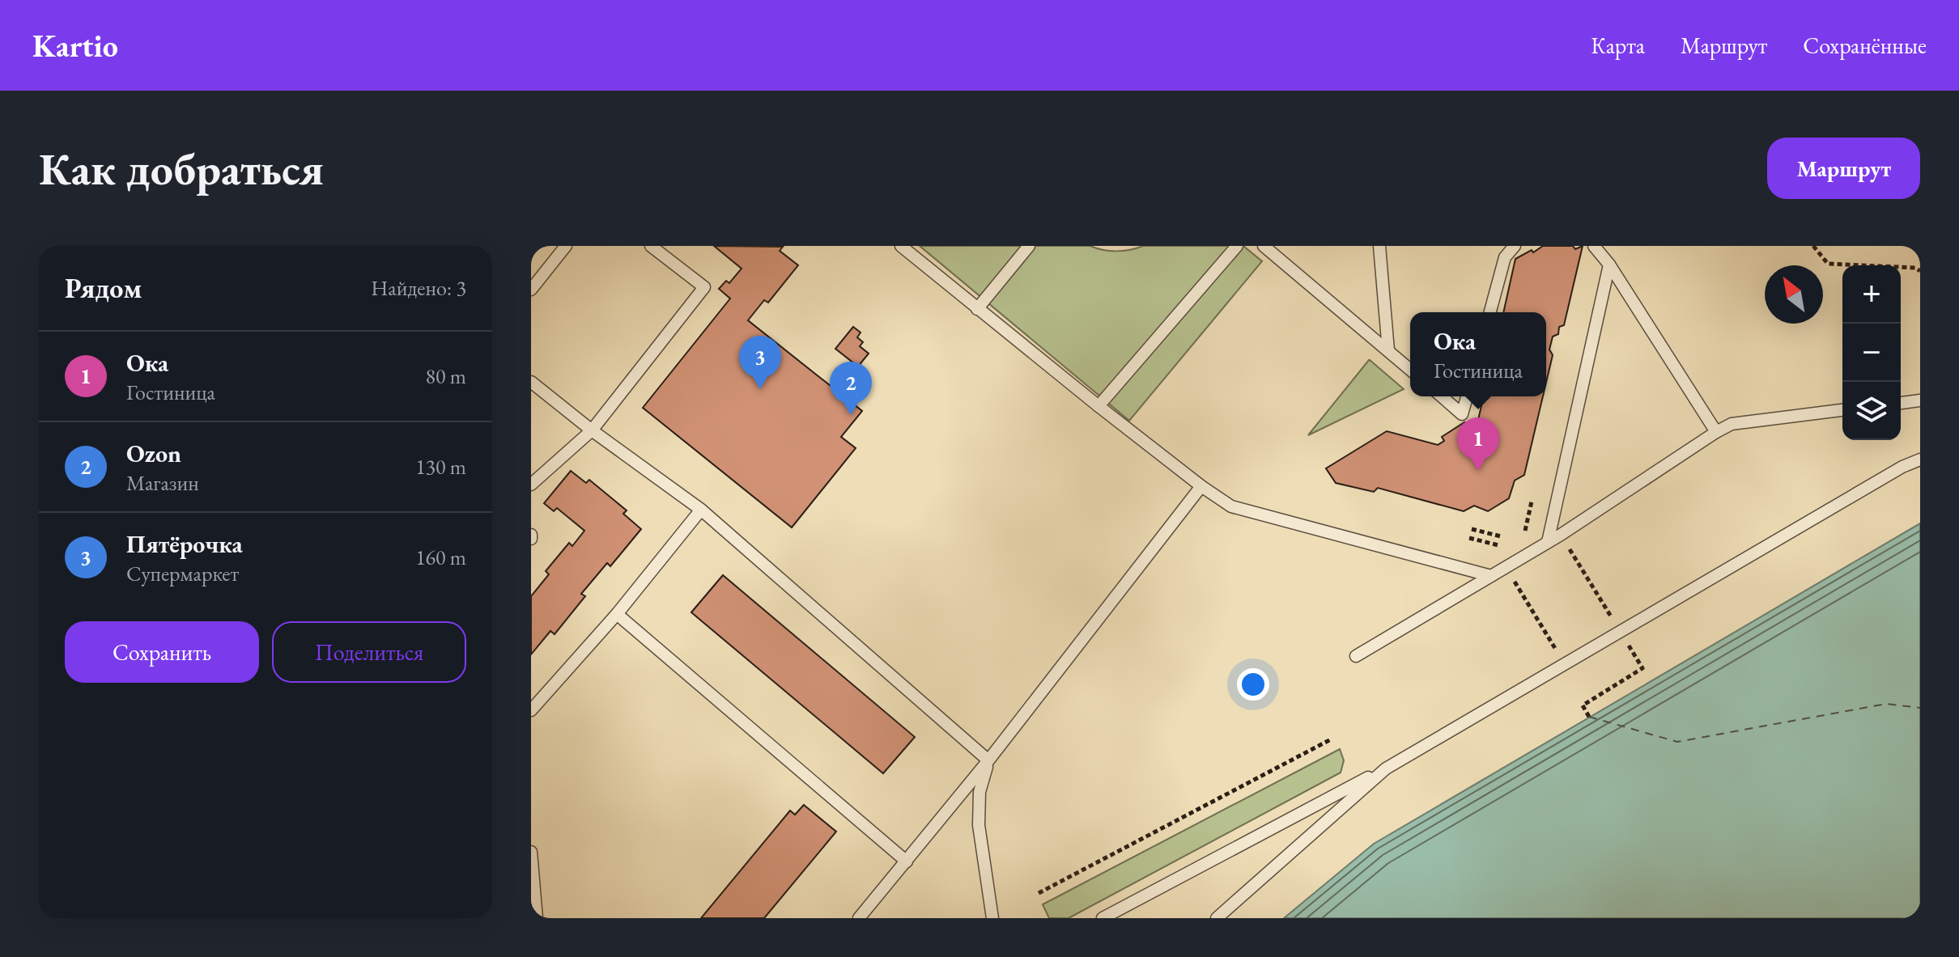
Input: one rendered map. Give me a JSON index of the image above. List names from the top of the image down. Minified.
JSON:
{"north":"top left","page":{"header":"Kartio","nav":["Карта","Маршрут","Сохранённые"],"buttons":["Маршрут",["Сохранить","Поделиться"]],"title":"Как добраться","heading":["Рядом","Найдено: 3"],"map_buttons":["+","−"],"popup":["Ока","Гостиница"],"list":[{"mark":"1","name":"Ока","note":"Гостиница","value":"80 m"},{"mark":"2","name":"Ozon","note":"Магазин","value":"130 m"},{"mark":"3","name":"Пятёрочка","note":"Супермаркет","value":"160 m"}],"pins":["3","2","1"]}}
